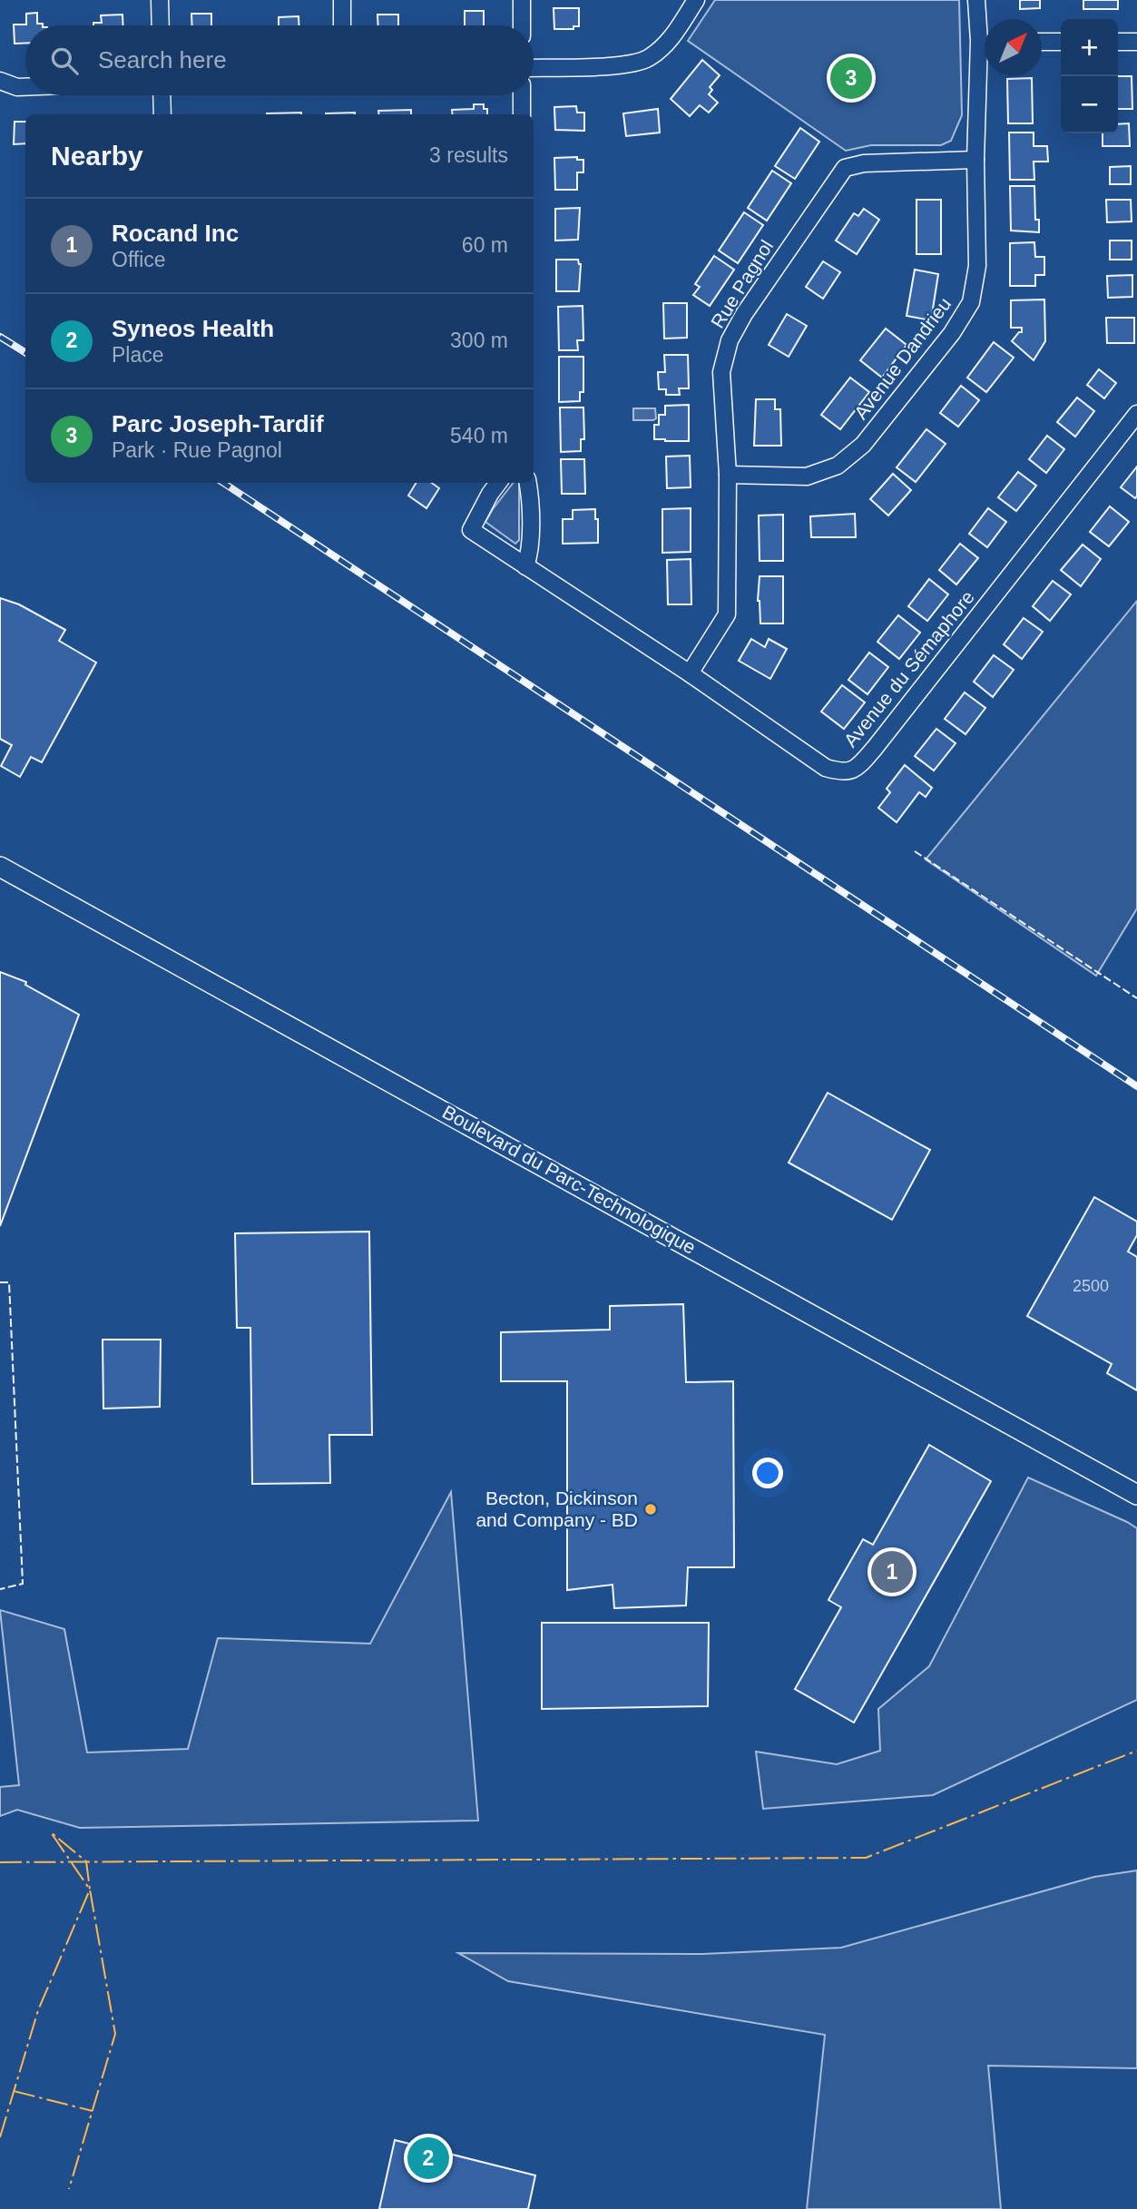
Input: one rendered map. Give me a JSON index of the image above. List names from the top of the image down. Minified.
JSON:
{"streets":{"street":["Rue Pagnol","Avenue Dandrieu","Avenue du Sémaphore","Boulevard du Parc-Technologique"]},"crossings":[["Rue Pagnol","Avenue Dandrieu"],["Rue Pagnol","Avenue du Sémaphore"]],"places":["Becton, Dickinson and Company - BD"],"house_numbers":["2500"],"north":"top right","page":{"map_buttons":["+","−"],"search":"Search here","pins":["3","1","2"],"heading":["Nearby","3 results"],"list":[{"mark":"1","name":"Rocand Inc","note":"Office","value":"60 m"},{"mark":"2","name":"Syneos Health","note":"Place","value":"300 m"},{"mark":"3","name":"Parc Joseph-Tardif","note":"Park · Rue Pagnol","value":"540 m"}]}}
